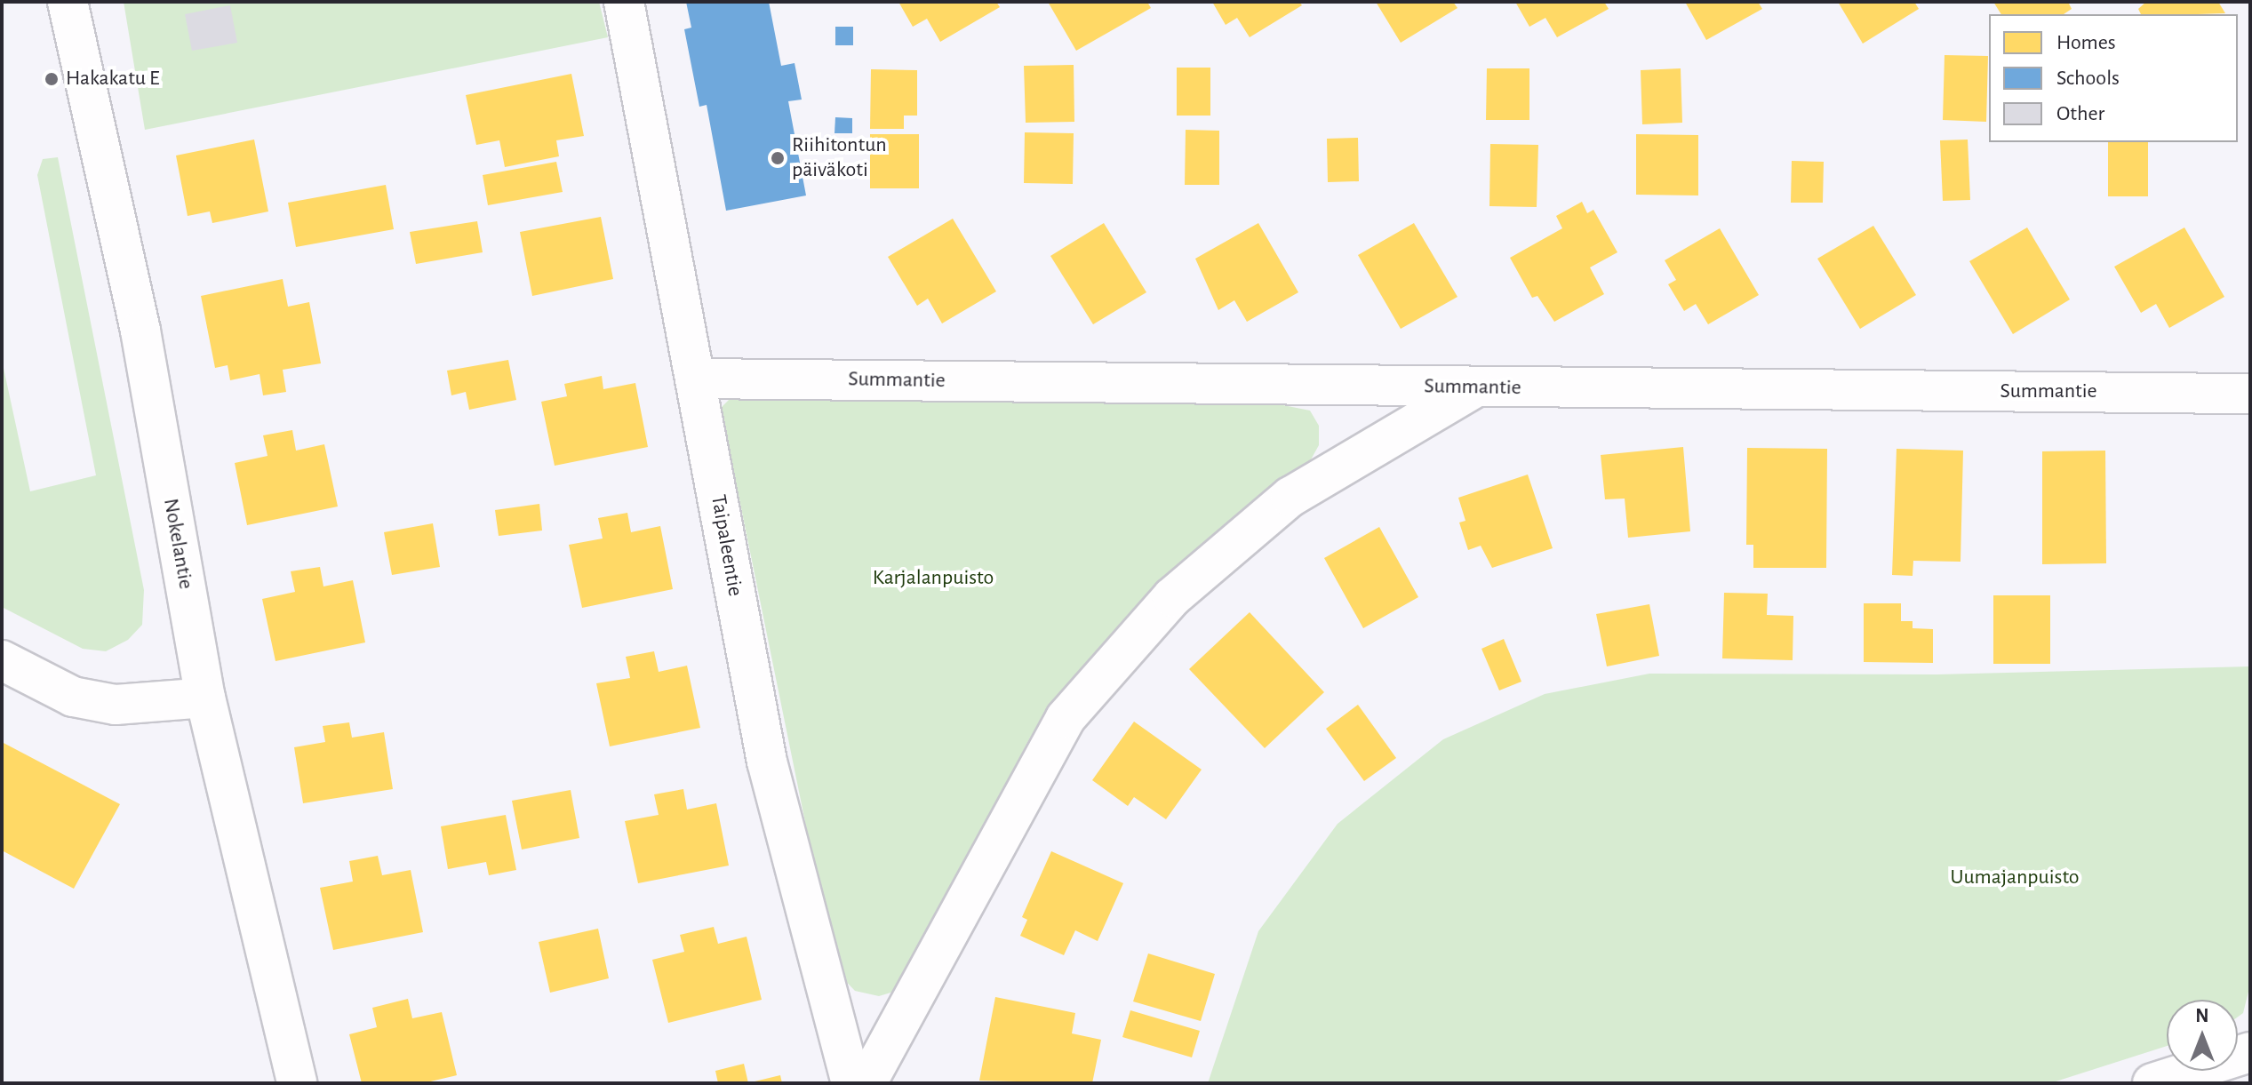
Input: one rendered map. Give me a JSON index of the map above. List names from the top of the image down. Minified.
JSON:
{"streets":{"street":["Summantie","Nokelantie","Taipaleentie"]},"crossings":[["Summantie","Taipaleentie"]],"parks":["Karjalanpuisto","Uumajanpuisto"],"places":["Hakakatu E","Riihitontun päiväkoti"],"legend":["Homes","Schools","Other"],"north":"top"}
